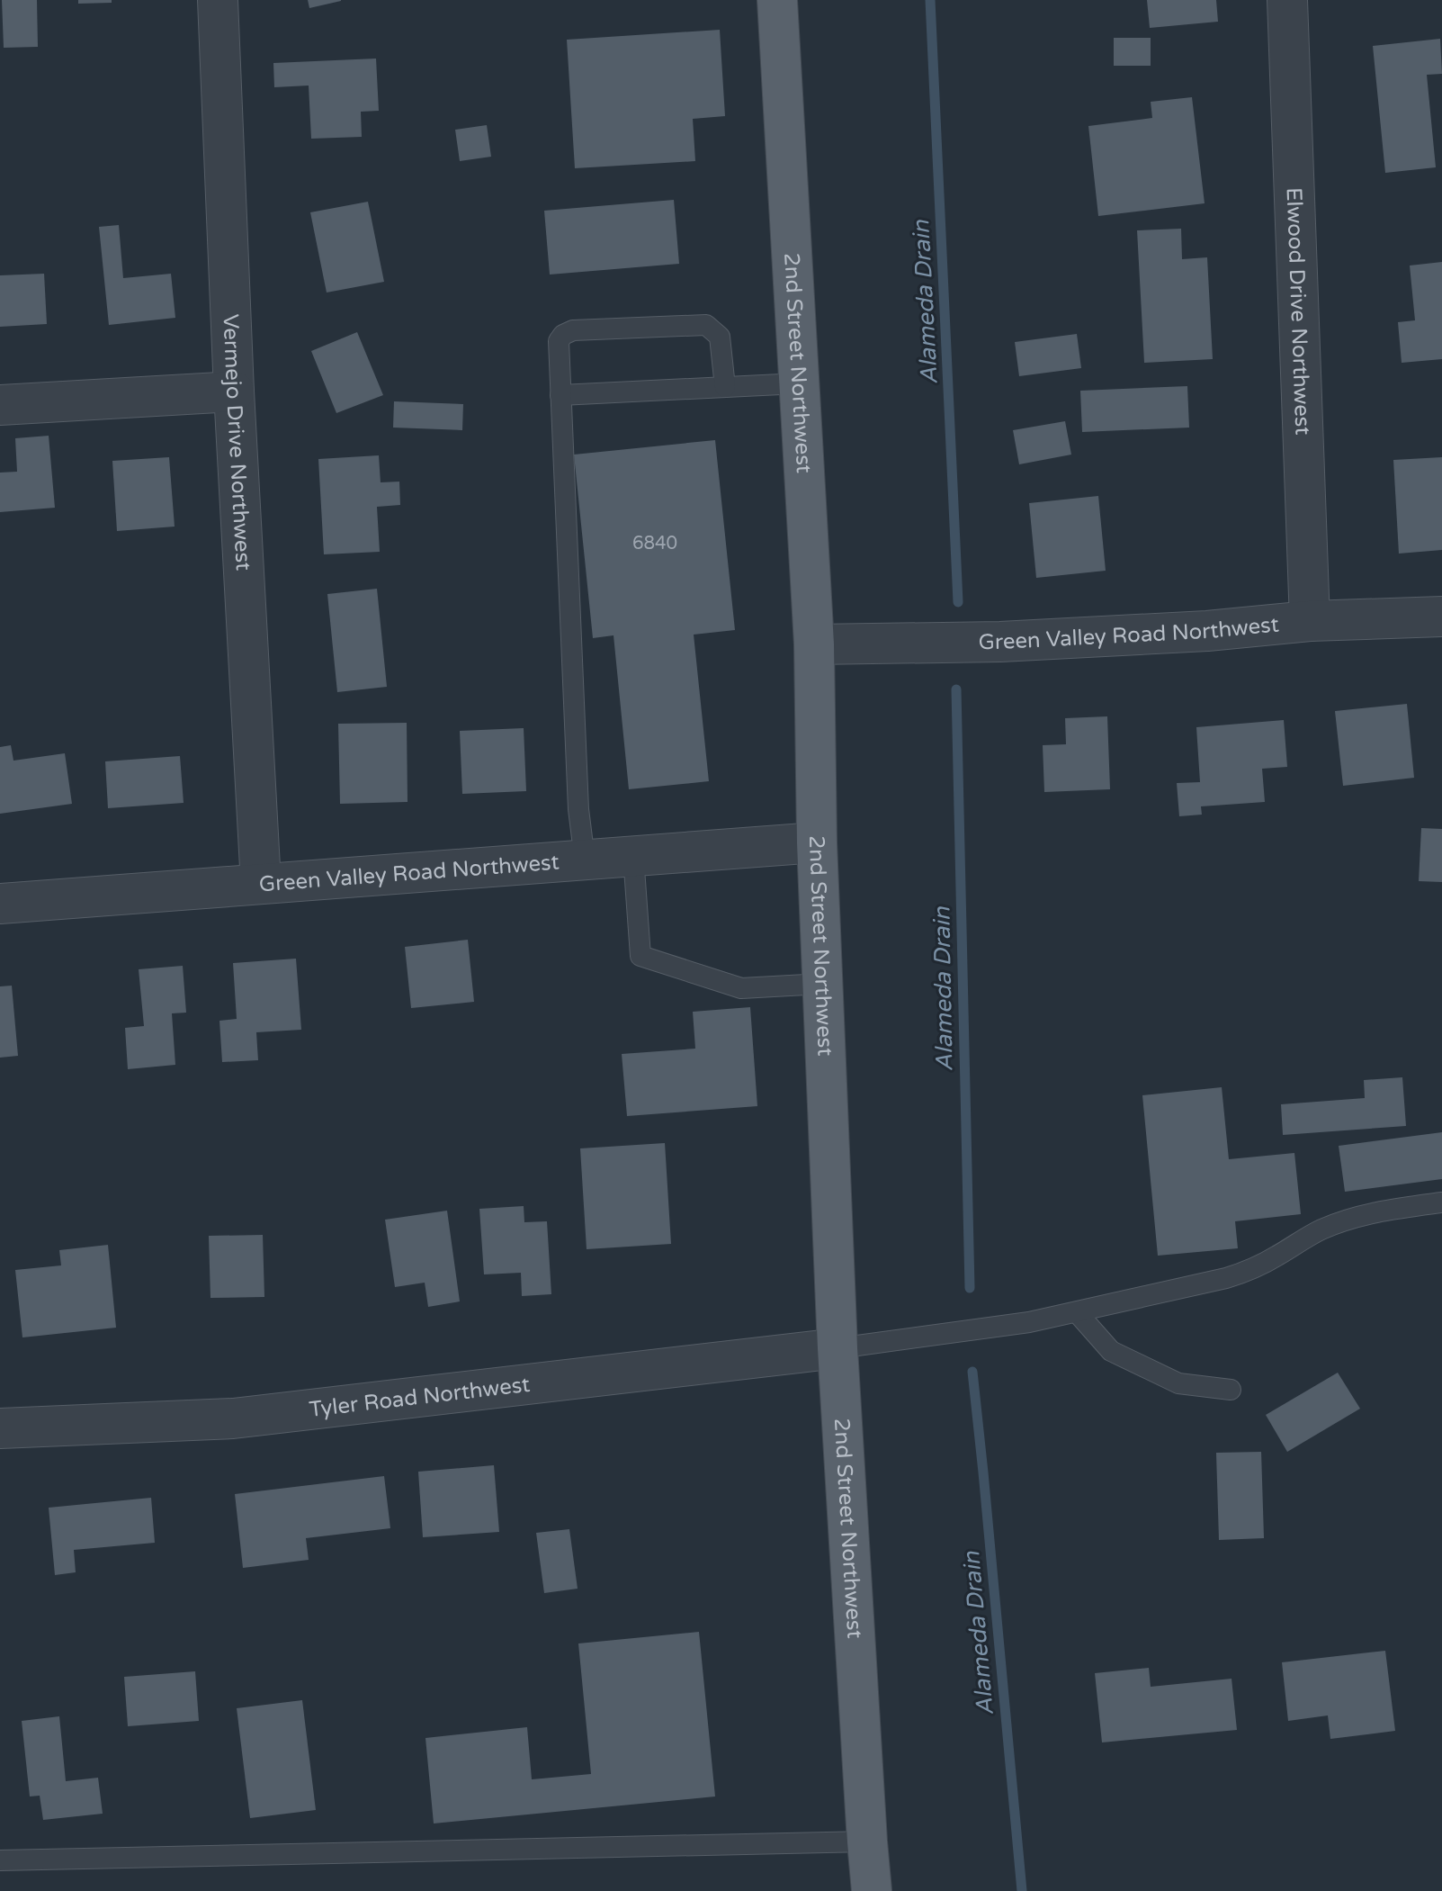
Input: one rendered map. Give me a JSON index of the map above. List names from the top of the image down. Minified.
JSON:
{"streets":{"main road":["2nd Street Northwest"],"street":["Elwood Drive Northwest","Vermejo Drive Northwest","Green Valley Road Northwest","Tyler Road Northwest"]},"crossings":[["Elwood Drive Northwest","Green Valley Road Northwest"],["2nd Street Northwest","Green Valley Road Northwest"],["2nd Street Northwest","Tyler Road Northwest"],["Vermejo Drive Northwest","Green Valley Road Northwest"]],"water":["Alameda Drain"],"house_numbers":["6840"]}
